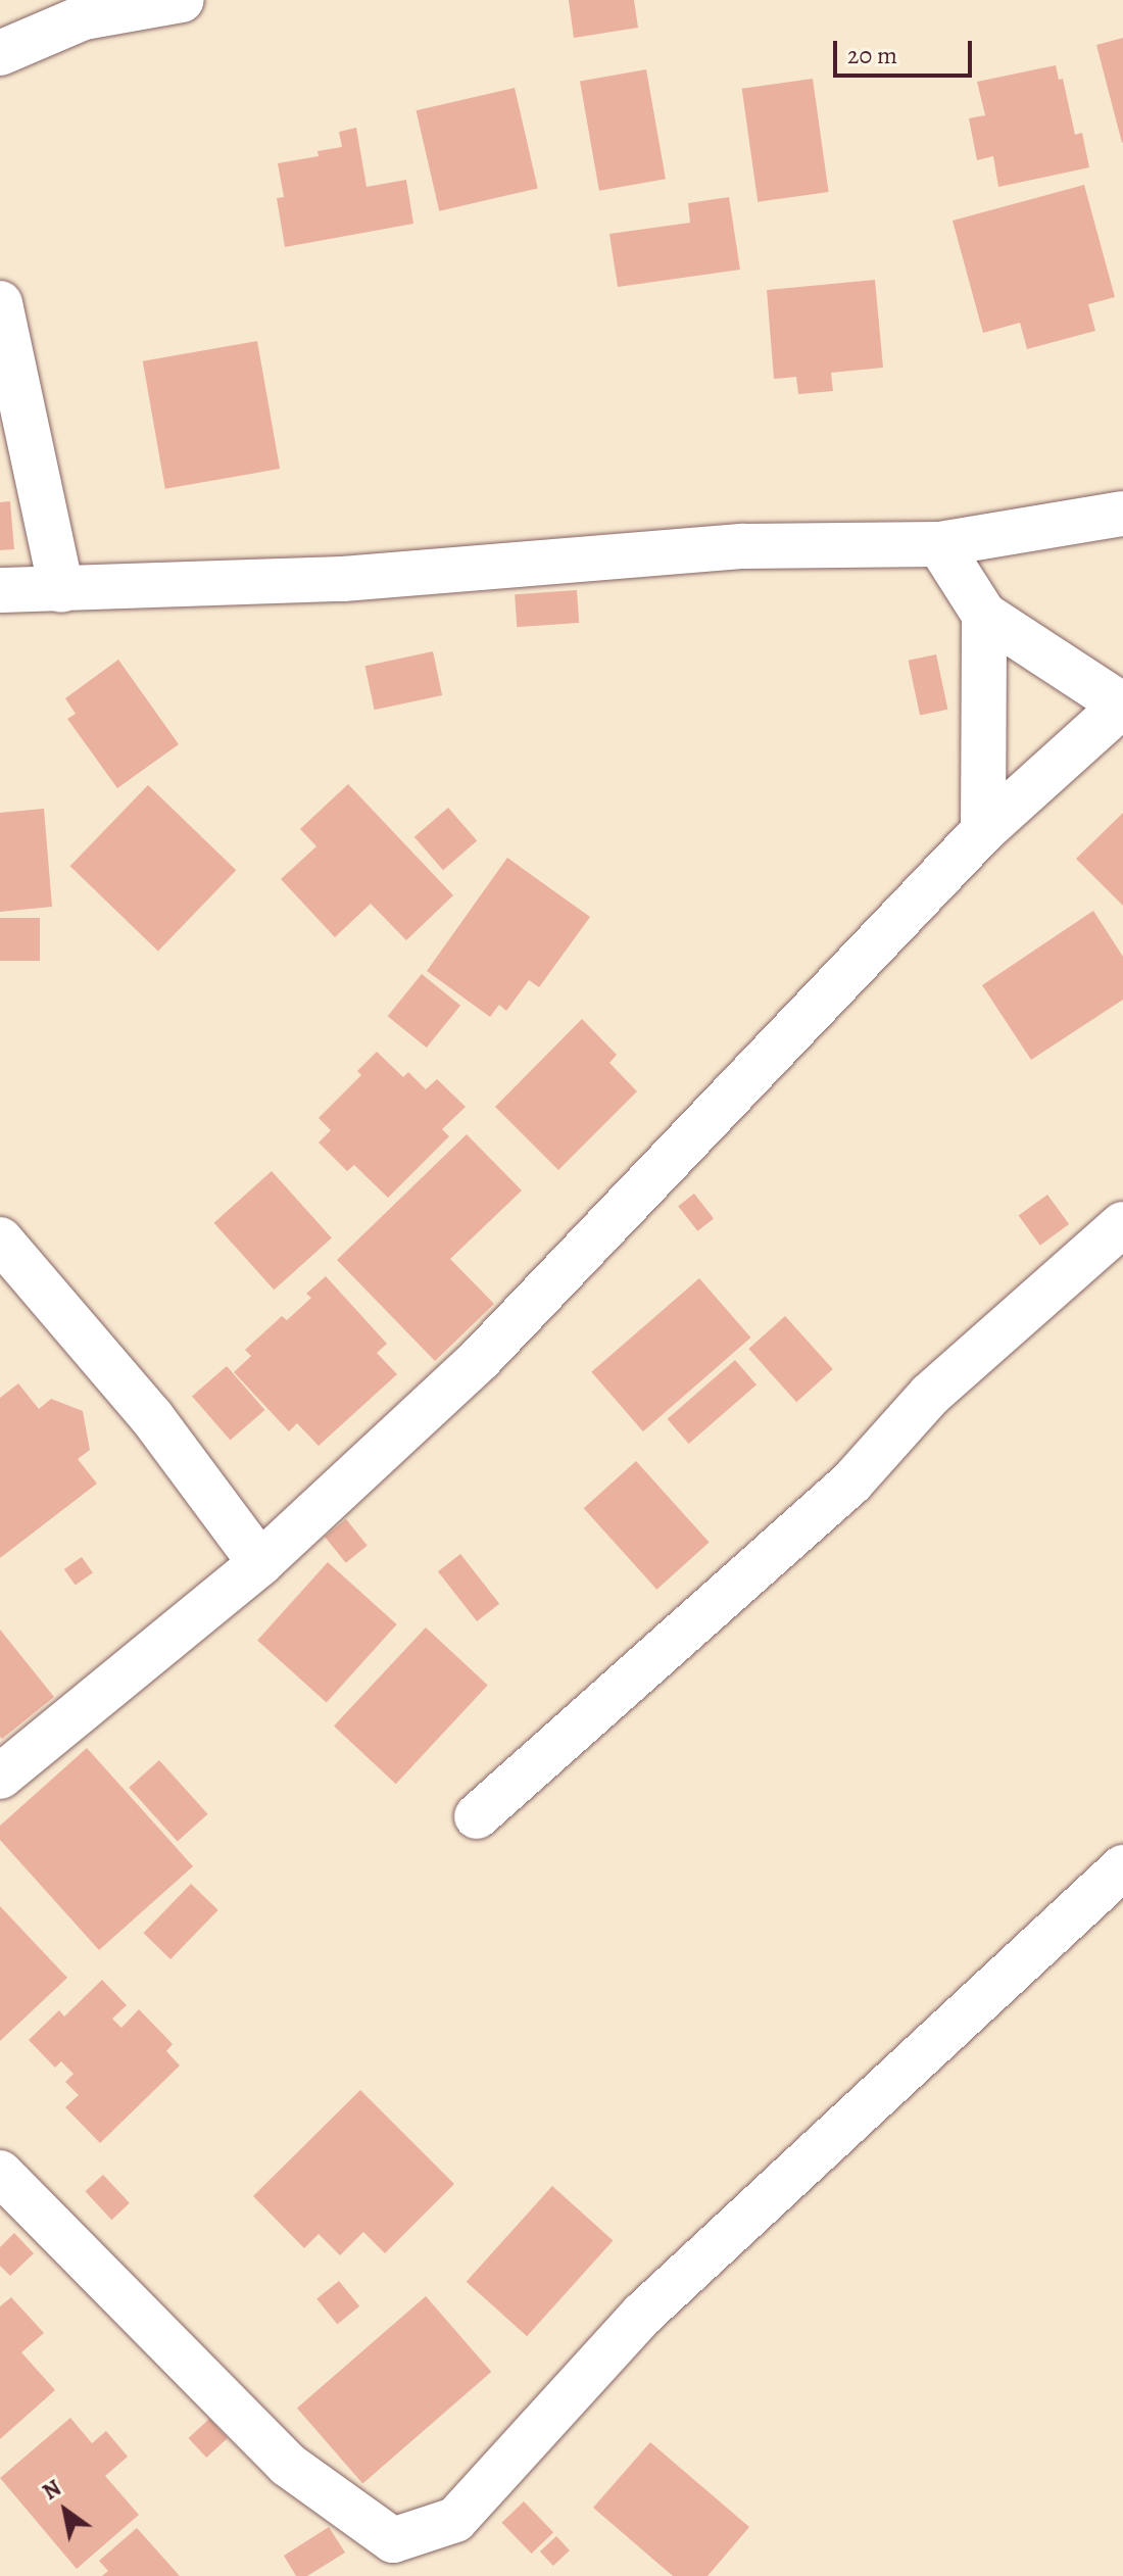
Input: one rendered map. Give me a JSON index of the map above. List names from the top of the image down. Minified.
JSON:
{"scale_bar":"20 m","north":"top left"}
